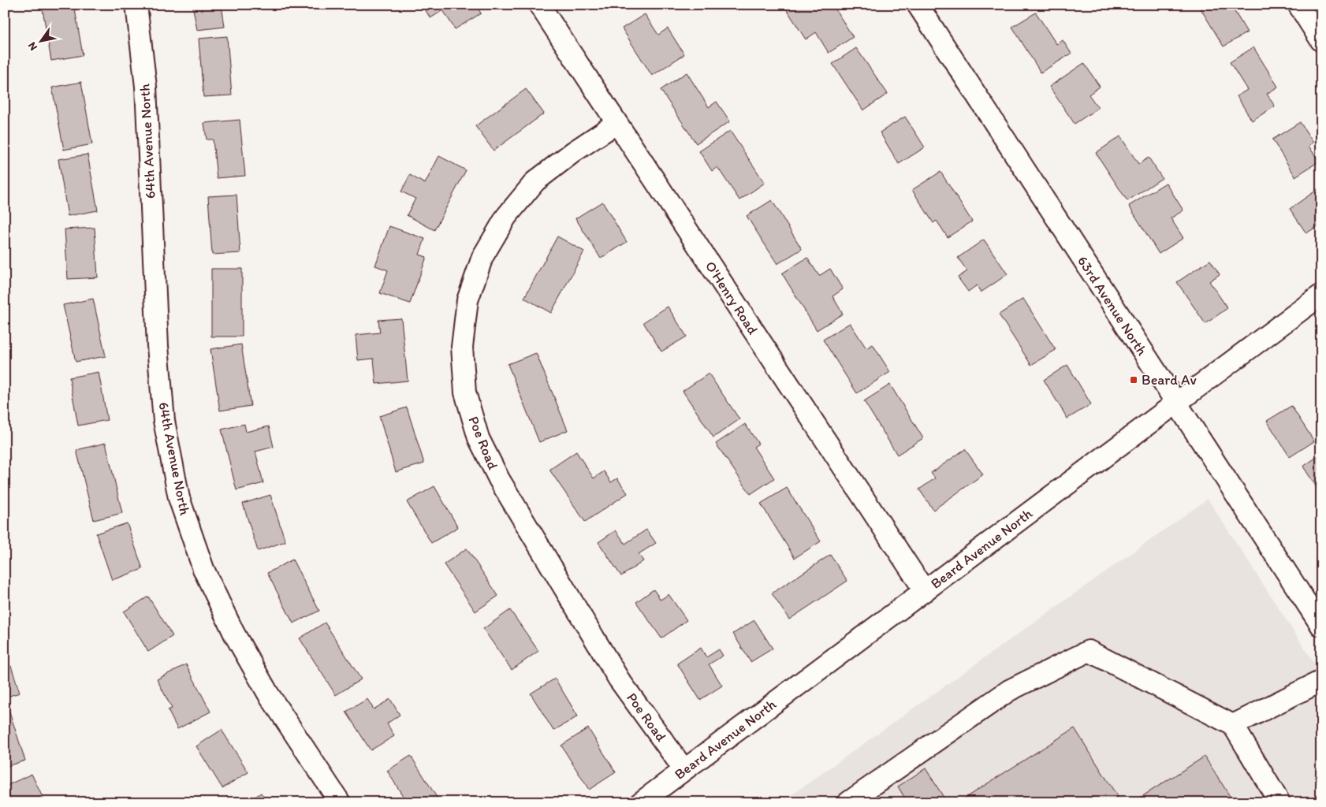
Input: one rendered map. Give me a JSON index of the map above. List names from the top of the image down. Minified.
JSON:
{"streets":{"street":["64th Avenue North","O'Henry Road","63rd Avenue North","Poe Road","Beard Avenue North"]},"crossings":[["O'Henry Road","Poe Road"],["O'Henry Road","Beard Avenue North"],["63rd Avenue North","Beard Avenue North"],["Poe Road","Beard Avenue North"]],"places":{"transit":["Beard Av"]},"north":"bottom left"}
